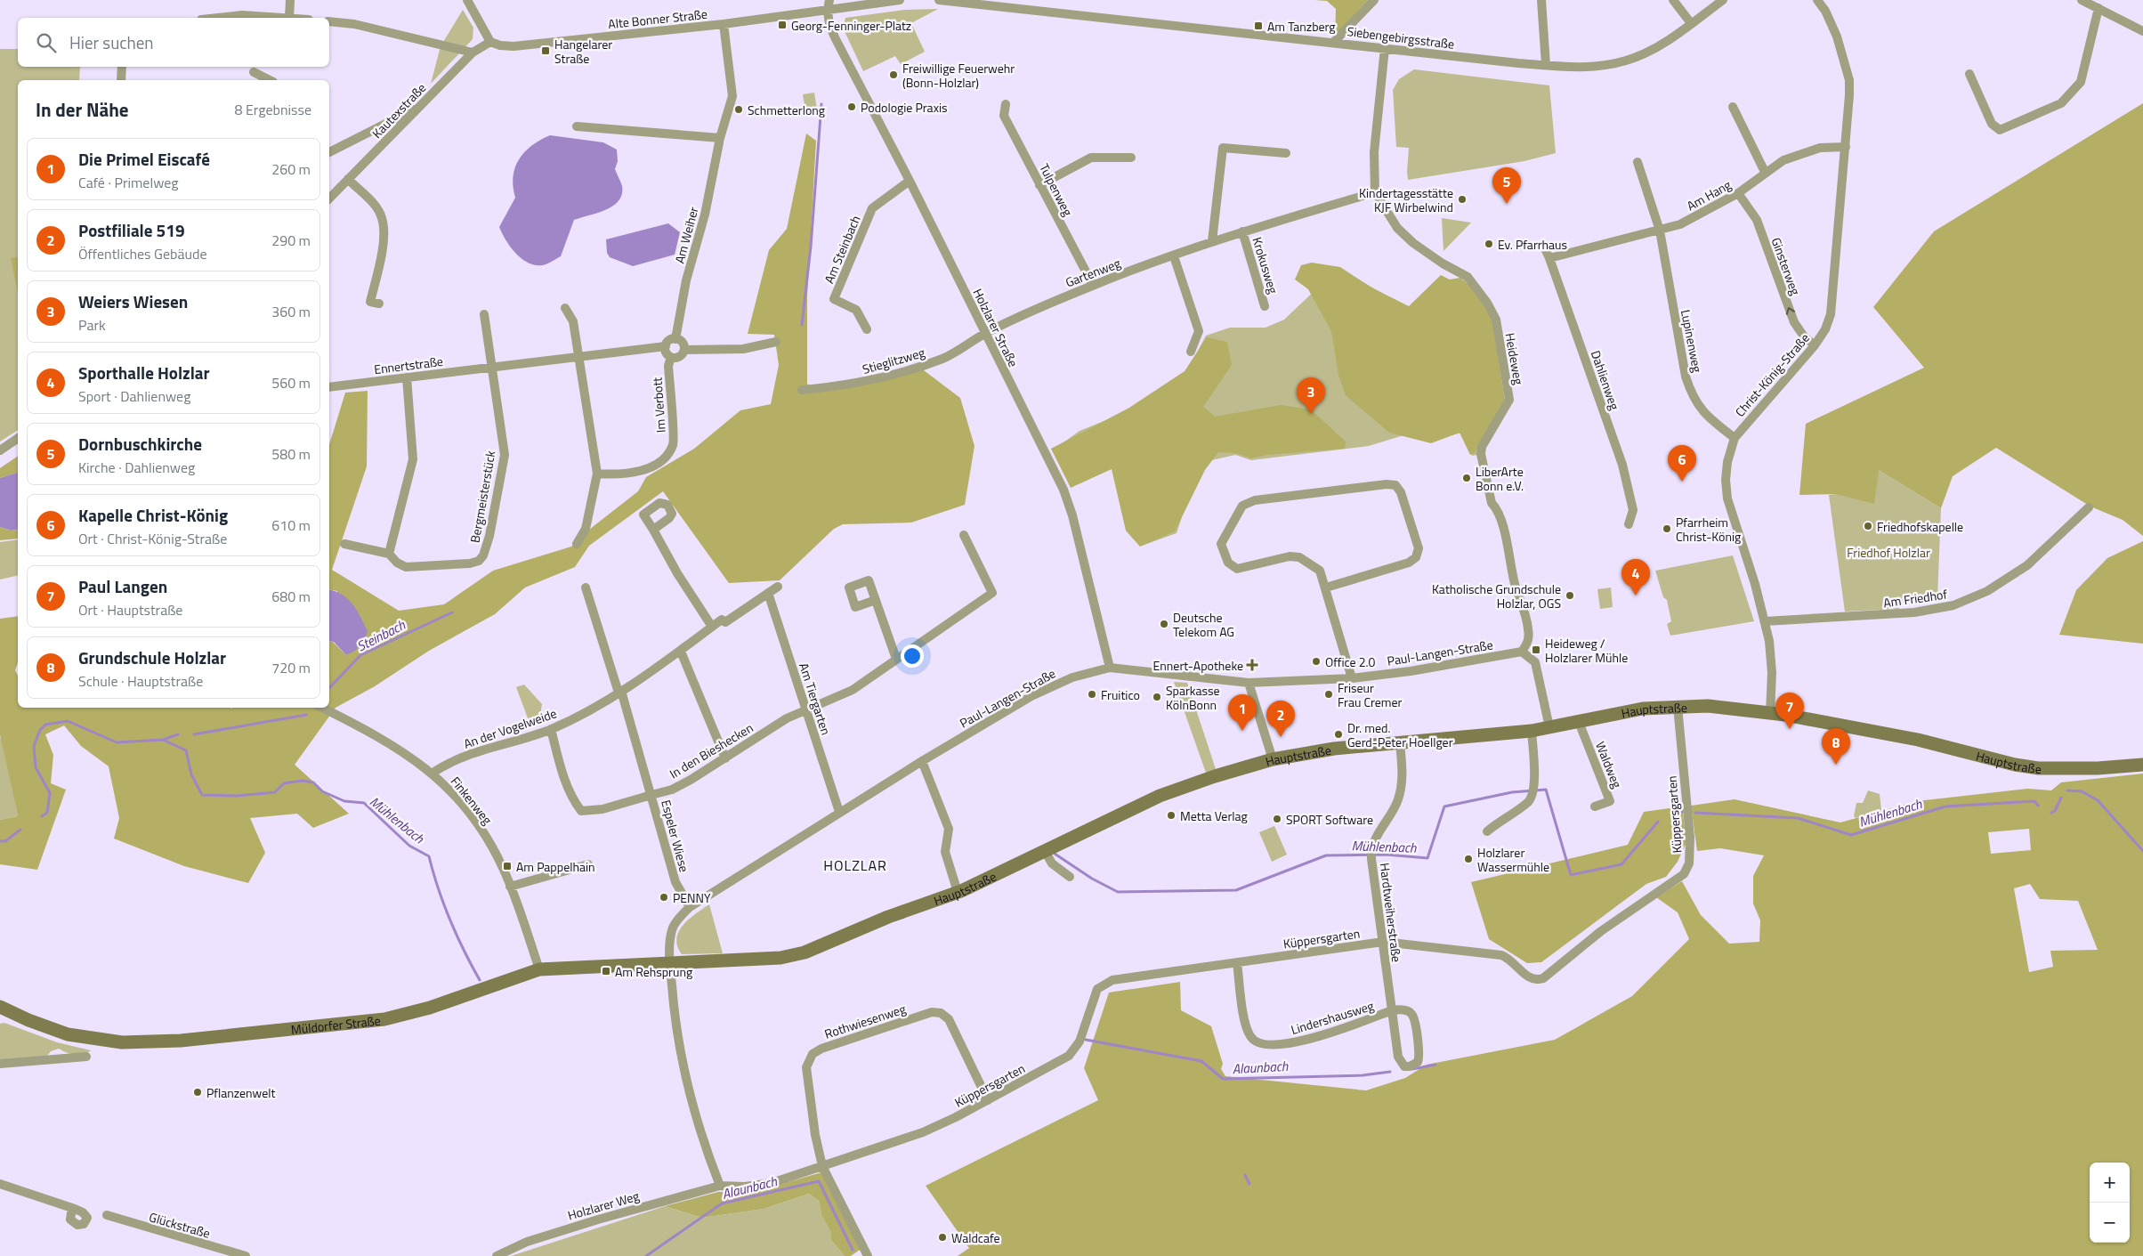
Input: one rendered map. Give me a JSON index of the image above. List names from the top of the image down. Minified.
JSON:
{"streets":{"main road":["Hauptstraße","Müldorfer Straße"],"street":["Alte Bonner Straße","Siebengebirgsstraße","Kautexstraße","Tulpenweg","Am Hang","Am Weiher","Am Steinbach","Krokusweg","Ginsterweg","Gartenweg","Holzlarer Straße","Lupinenweg","Heideweg","Stieglitzweg","Ennertstraße","Christ-König-Straße","Dahlienweg","Im Verbott","Bergmeisterstück","Am Friedhof","Paul-Langen-Straße","Am Tiergarten","An der Vogelweide","In den Bieshecken","Waldweg","Finkenweg","Küppersgarten","Espeler Wiese","Hardtweiherstraße","Lindershausweg","Rothwiesenweg","Holzlarer Weg","Glückstraße"]},"crossings":[["Alte Bonner Straße","Kautexstraße"],["Alte Bonner Straße","Am Weiher"],["Alte Bonner Straße","Holzlarer Straße"],["Tulpenweg","Gartenweg"],["Am Hang","Ginsterweg"],["Am Hang","Lupinenweg"],["Am Hang","Christ-König-Straße"],["Am Hang","Dahlienweg"],["Am Weiher","Ennertstraße"],["Am Weiher","Im Verbott"],["Am Steinbach","Holzlarer Straße"],["Krokusweg","Gartenweg"],["Ginsterweg","Christ-König-Straße"],["Gartenweg","Holzlarer Straße"],["Gartenweg","Heideweg"],["Gartenweg","Stieglitzweg"],["Holzlarer Straße","Stieglitzweg"],["Holzlarer Straße","Paul-Langen-Straße"],["Lupinenweg","Christ-König-Straße"],["Heideweg","Paul-Langen-Straße"],["Ennertstraße","Im Verbott"],["Ennertstraße","Bergmeisterstück"],["Christ-König-Straße","Am Friedhof"],["Christ-König-Straße","Hauptstraße"],["Paul-Langen-Straße","Am Tiergarten"],["Paul-Langen-Straße","Hauptstraße"],["Paul-Langen-Straße","Espeler Wiese"],["Paul-Langen-Straße","Müldorfer Straße"],["Am Tiergarten","An der Vogelweide"],["Am Tiergarten","In den Bieshecken"],["Hauptstraße","Waldweg"],["Hauptstraße","Küppersgarten"],["Hauptstraße","Hardtweiherstraße"],["Hauptstraße","Müldorfer Straße"],["An der Vogelweide","In den Bieshecken"],["An der Vogelweide","Finkenweg"],["An der Vogelweide","Espeler Wiese"],["In den Bieshecken","Espeler Wiese"],["Finkenweg","Müldorfer Straße"],["Küppersgarten","Hardtweiherstraße"],["Küppersgarten","Lindershausweg"],["Küppersgarten","Rothwiesenweg"],["Hardtweiherstraße","Lindershausweg"]],"one_way":["Ginsterweg"],"districts":["HOLZLAR"],"water":["Steinbach","Mühlenbach","Alaunbach"],"parks":["Friedhof Holzlar"],"places":{"transit":["Georg-Fenninger-Platz","Am Tanzberg","Hangelarer Straße","Heideweg / Holzlarer Mühle","Am Pappelhain","Am Rehsprung"],"other":["Freiwillige Feuerwehr (Bonn-Holzlar)","Podologie Praxis","Schmetterlong","Kindertagesstätte KJF Wirbelwind","Ev. Pfarrhaus","LiberArte Bonn e.V.","Friedhofskapelle","Pfarrheim Christ-König","Katholische Grundschule Holzlar, OGS","Deutsche Telekom AG","Office 2.0","Fruitico","Friseur Frau Cremer","Sparkasse KölnBonn","Dr. med. Gerd-Peter Hoellger","Metta Verlag","SPORT Software","Holzlarer Wassermühle","PENNY","Pflanzenwelt","Waldcafe"],"health":["Ennert-Apotheke"]},"page":{"search":"Hier suchen","heading":["In der Nähe","8 Ergebnisse"],"list":[{"mark":"1","name":"Die Primel Eiscafé","note":"Café · Primelweg","value":"260 m"},{"mark":"2","name":"Postfiliale 519","note":"Öffentliches Gebäude","value":"290 m"},{"mark":"3","name":"Weiers Wiesen","note":"Park","value":"360 m"},{"mark":"4","name":"Sporthalle Holzlar","note":"Sport · Dahlienweg","value":"560 m"},{"mark":"5","name":"Dornbuschkirche","note":"Kirche · Dahlienweg","value":"580 m"},{"mark":"6","name":"Kapelle Christ-König","note":"Ort · Christ-König-Straße","value":"610 m"},{"mark":"7","name":"Paul Langen","note":"Ort · Hauptstraße","value":"680 m"},{"mark":"8","name":"Grundschule Holzlar","note":"Schule · Hauptstraße","value":"720 m"}],"pins":["5","3","6","4","7","1","2","8"],"map_buttons":["+","−"]}}
